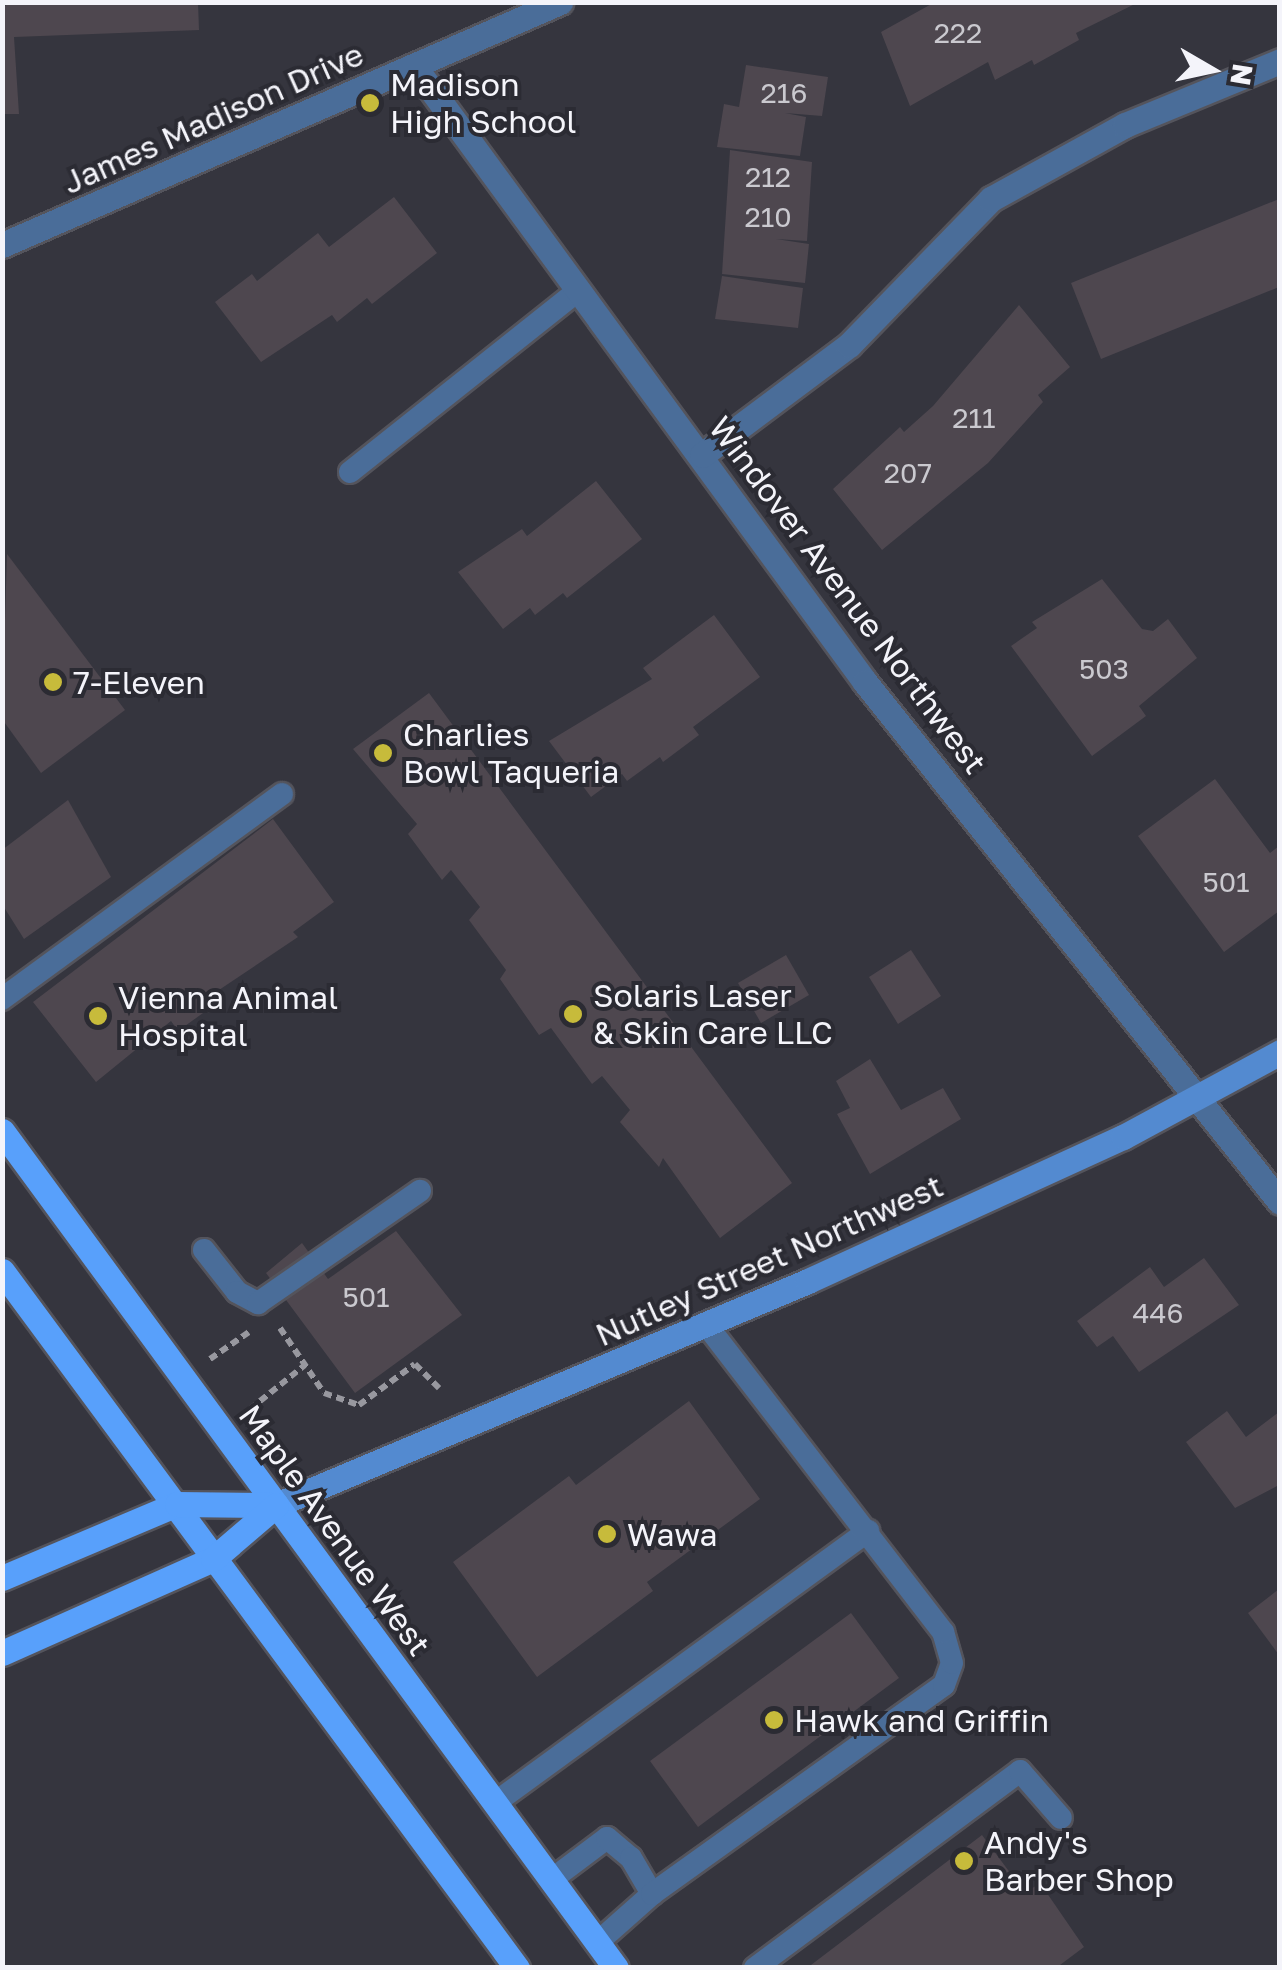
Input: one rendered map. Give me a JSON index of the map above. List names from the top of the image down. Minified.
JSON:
{"streets":{"main road":["Maple Avenue West"],"street":["James Madison Drive","Windover Avenue Northwest","Nutley Street Northwest"]},"crossings":[["James Madison Drive","Windover Avenue Northwest"],["Windover Avenue Northwest","Nutley Street Northwest"],["Nutley Street Northwest","Maple Avenue West"]],"places":["Madison High School","7-Eleven","Charlies Bowl Taqueria","Solaris Laser & Skin Care LLC","Vienna Animal Hospital","Wawa","Hawk and Griffin","Andy's Barber Shop"],"house_numbers":["222","216","212","210","211","207","503","501","501","446"],"north":"right"}
